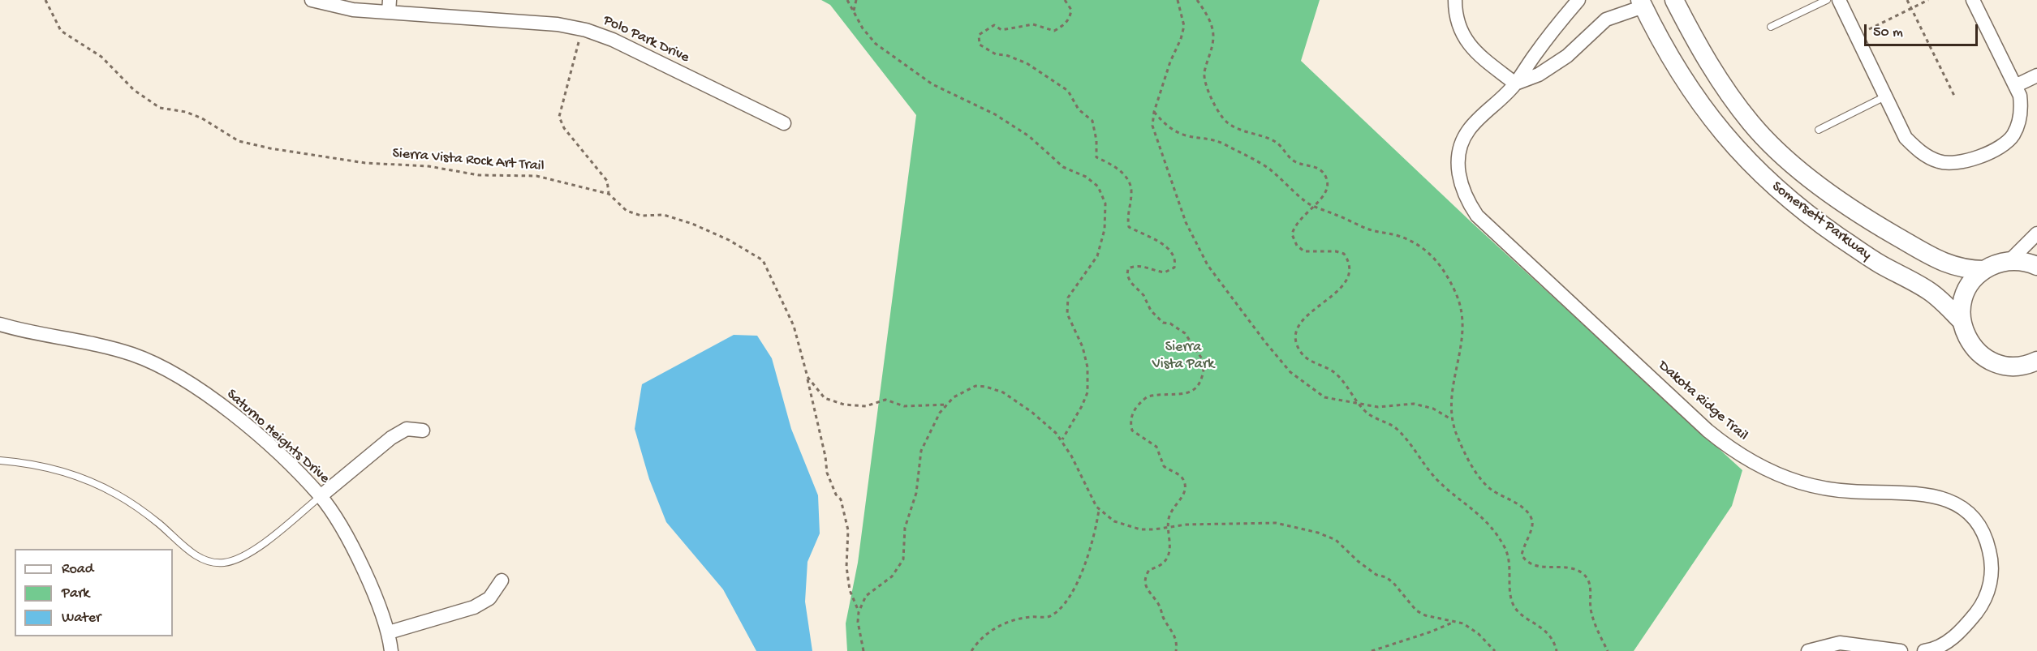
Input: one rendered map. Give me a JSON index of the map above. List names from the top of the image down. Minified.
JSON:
{"streets":{"main road":["Somersett Parkway"],"street":["Polo Park Drive","Dakota Ridge Trail","Saturno Heights Drive"],"path":["Sierra Vista Rock Art Trail"]},"crossings":[["Somersett Parkway","Dakota Ridge Trail"]],"parks":["Sierra Vista Park"],"legend":["Road","Park","Water"],"scale_bar":"50 m"}
